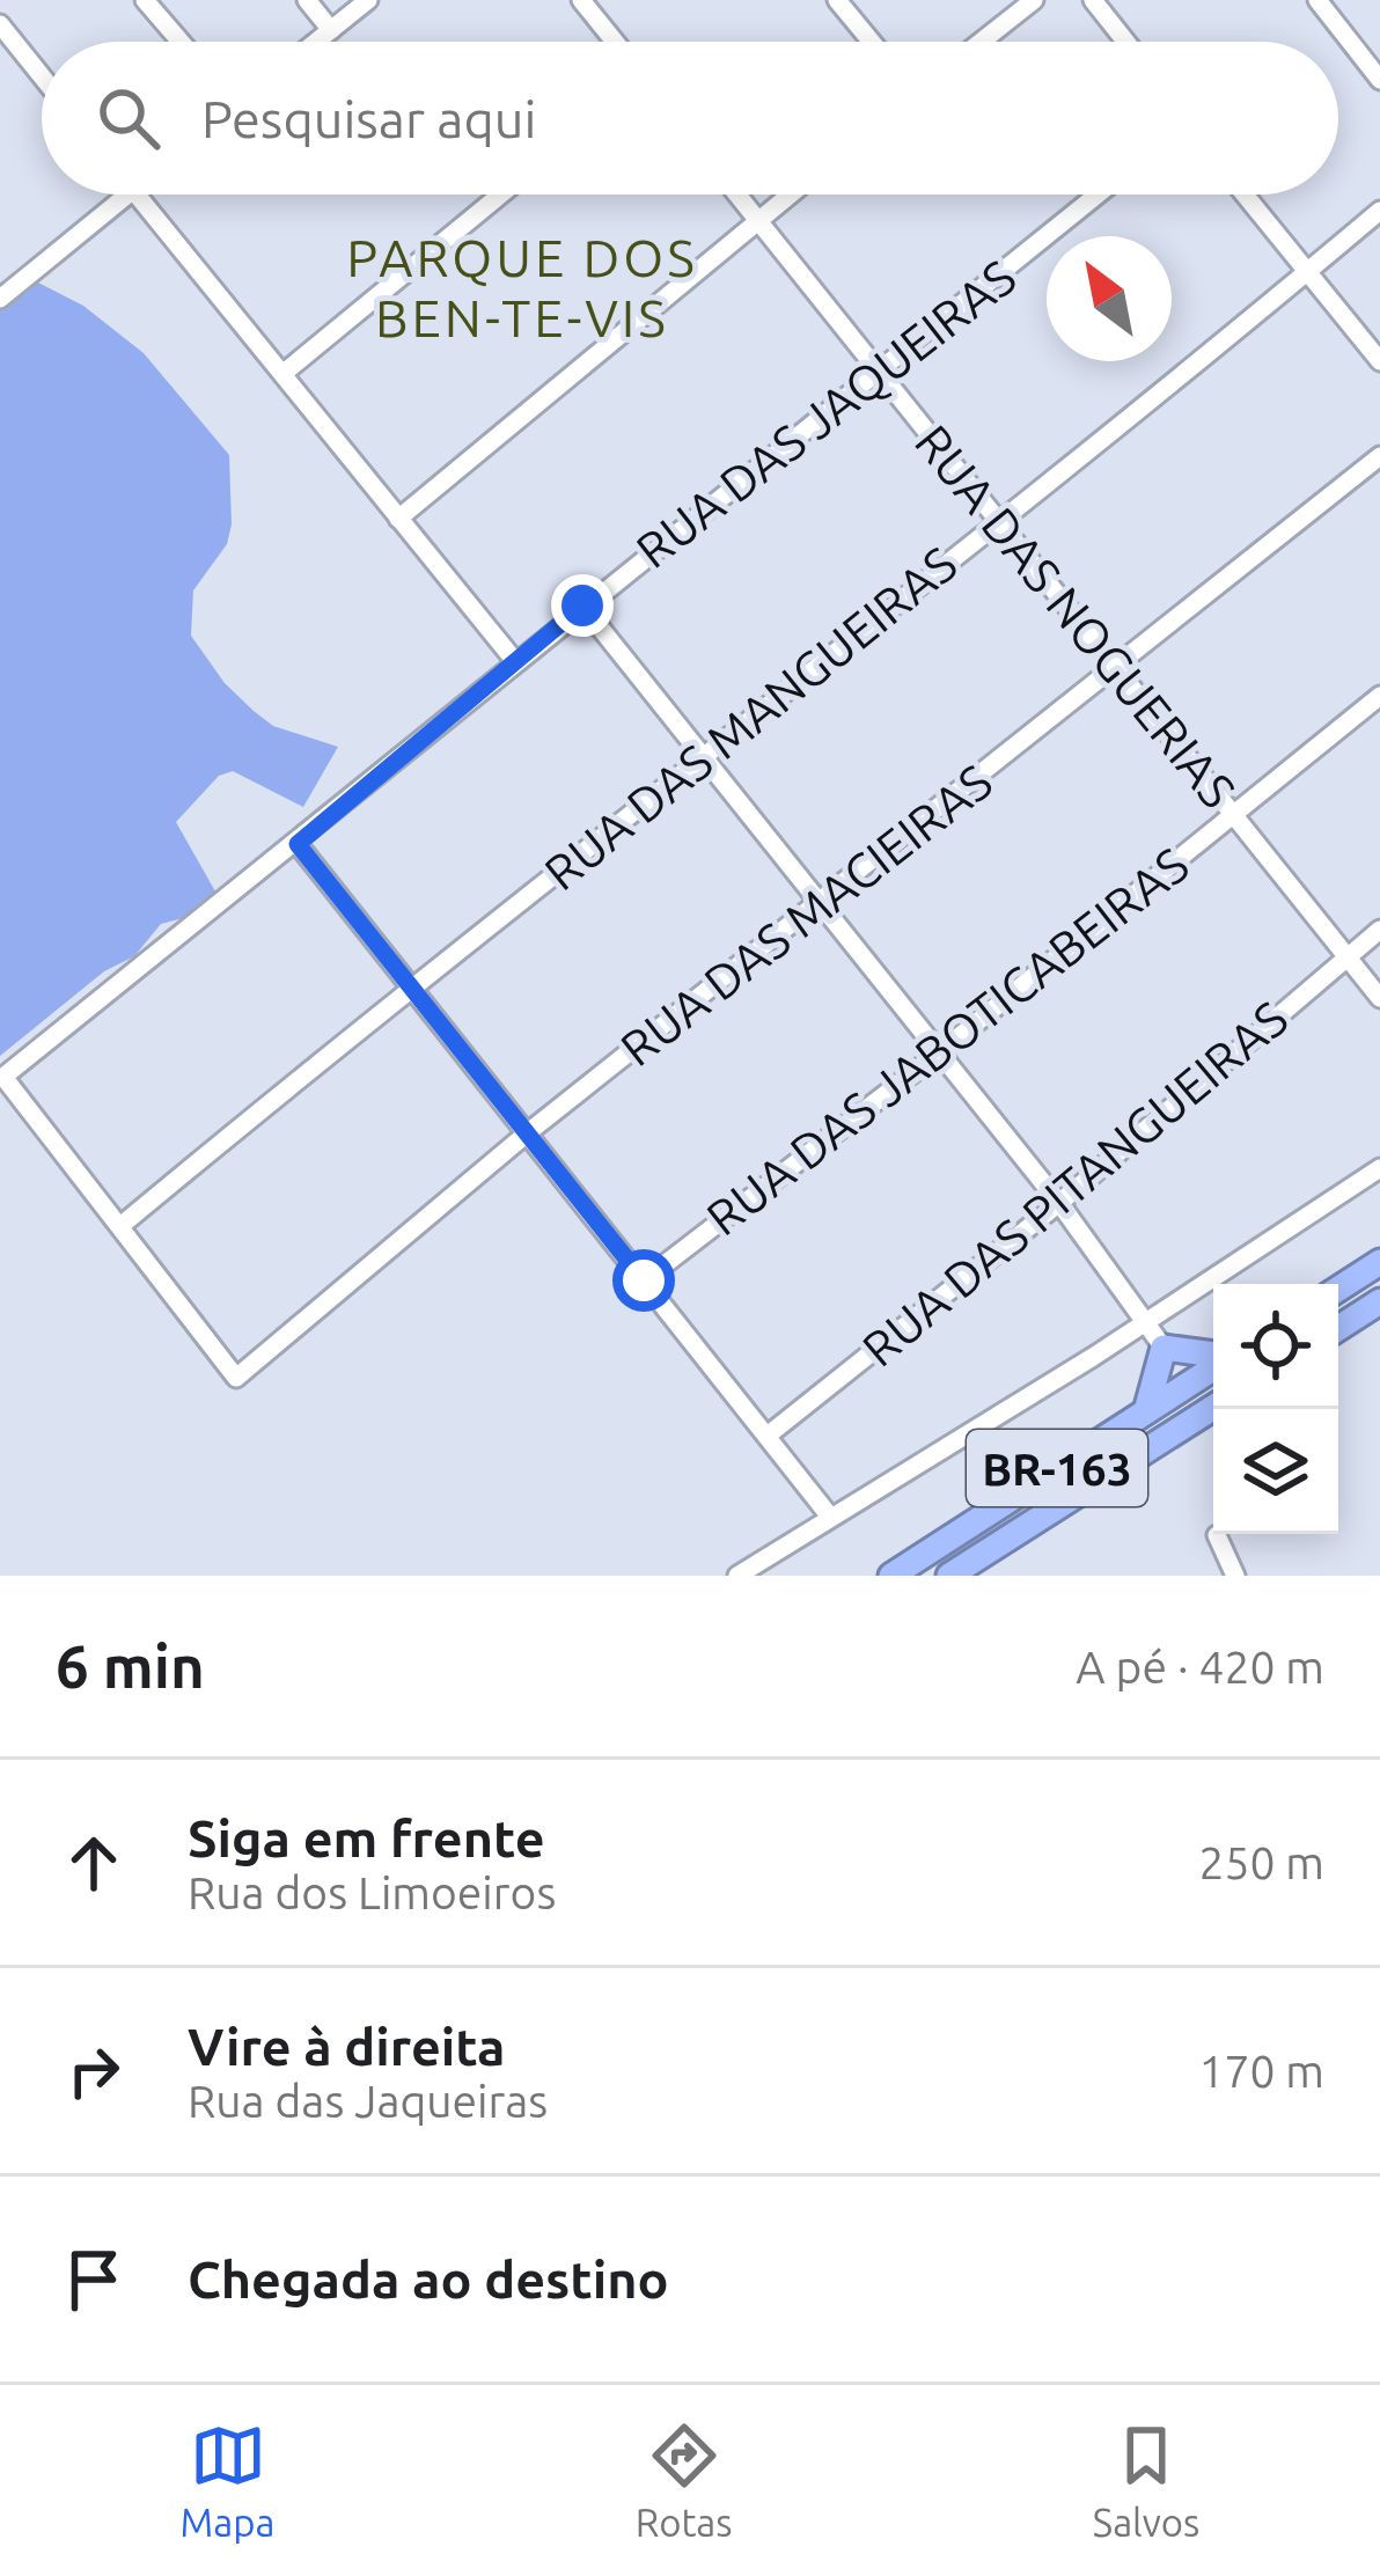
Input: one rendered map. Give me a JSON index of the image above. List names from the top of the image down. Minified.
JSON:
{"streets":{"highway":["BR-163"],"street":["RUA DAS JAQUEIRAS","RUA DAS NOGUERIAS","RUA DAS MANGUEIRAS","RUA DAS MACIEIRAS","RUA DAS JABOTICABEIRAS","RUA DAS PITANGUEIRAS"]},"crossings":[["RUA DAS JAQUEIRAS","RUA DAS NOGUERIAS"],["RUA DAS JAQUEIRAS","RUA DAS MANGUEIRAS"],["RUA DAS JAQUEIRAS","RUA DAS MACIEIRAS"],["RUA DAS NOGUERIAS","RUA DAS MANGUEIRAS"],["RUA DAS NOGUERIAS","RUA DAS MACIEIRAS"],["RUA DAS NOGUERIAS","RUA DAS JABOTICABEIRAS"],["RUA DAS NOGUERIAS","RUA DAS PITANGUEIRAS"],["RUA DAS MANGUEIRAS","RUA DAS MACIEIRAS"]],"districts":["PARQUE DOS BEN-TE-VIS"],"north":"top left","page":{"search":"Pesquisar aqui","heading":["6 min","A pé · 420 m"],"list":[["Siga em frente","Rua dos Limoeiros","250 m"],["Vire à direita","Rua das Jaqueiras","170 m"],"Chegada ao destino"],"nav":["Mapa","Rotas","Salvos"]}}
